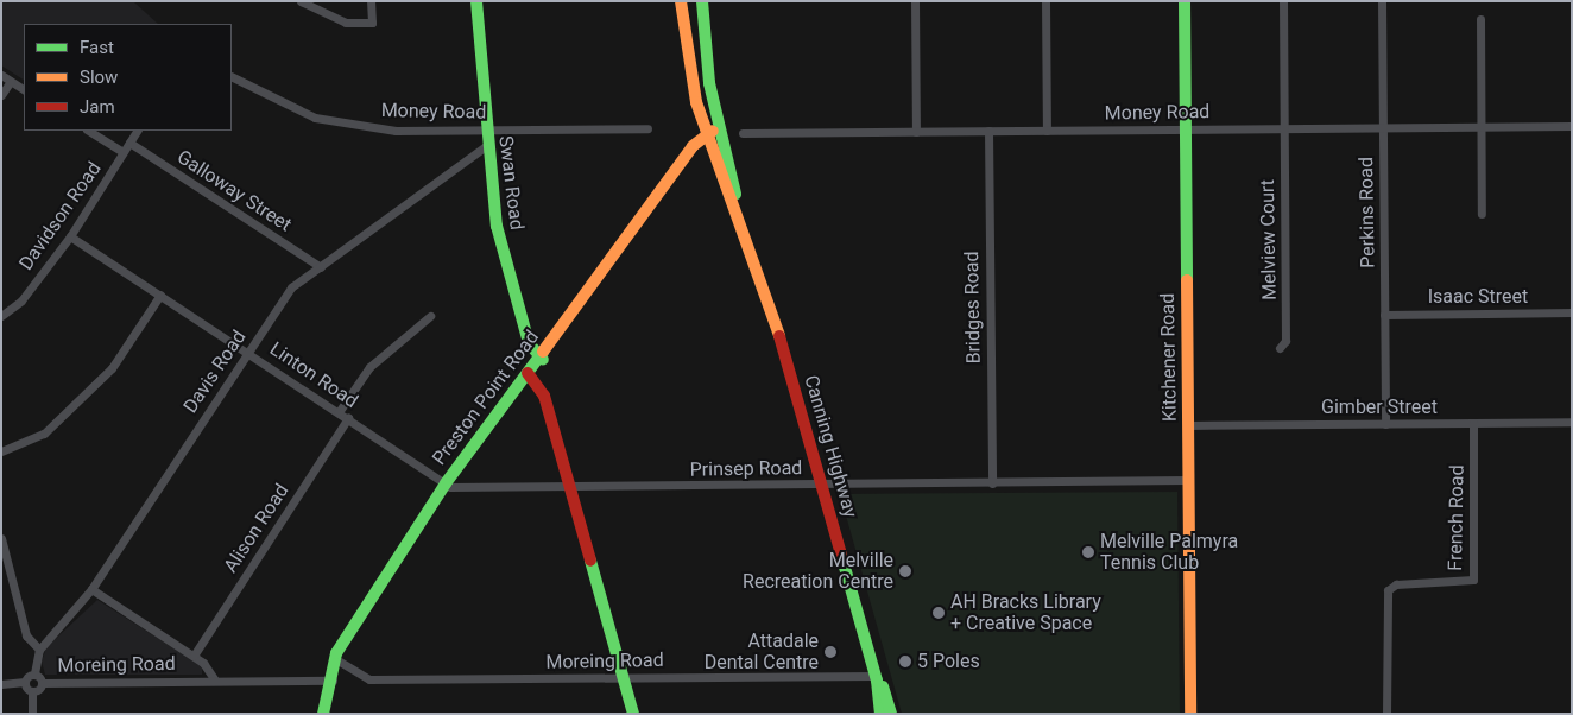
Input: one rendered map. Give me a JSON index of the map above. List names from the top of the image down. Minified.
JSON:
{"streets":{"main road":["Swan Road","Kitchener Road","Preston Point Road","Canning Highway"],"street":["Money Road","Galloway Street","Perkins Road","Davidson Road","Melview Court","Isaac Street","Bridges Road","Davis Road","Linton Road","Gimber Street","Prinsep Road","French Road","Alison Road","Moreing Road"]},"crossings":[["Money Road","Swan Road"],["Money Road","Perkins Road"],["Money Road","Melview Court"],["Money Road","Bridges Road"],["Money Road","Kitchener Road"],["Swan Road","Davis Road"],["Swan Road","Preston Point Road"],["Galloway Street","Davidson Road"],["Galloway Street","Davis Road"],["Perkins Road","Isaac Street"],["Perkins Road","Gimber Street"],["Davidson Road","Linton Road"],["Bridges Road","Prinsep Road"],["Kitchener Road","Gimber Street"],["Kitchener Road","Prinsep Road"],["Davis Road","Linton Road"],["Davis Road","Moreing Road"],["Linton Road","Preston Point Road"],["Linton Road","Prinsep Road"],["Linton Road","Alison Road"],["Preston Point Road","Canning Highway"],["Preston Point Road","Prinsep Road"],["Preston Point Road","Moreing Road"],["Gimber Street","French Road"],["Canning Highway","Prinsep Road"],["Canning Highway","Moreing Road"]],"places":["Melville Palmyra Tennis Club","Melville Recreation Centre","AH Bracks Library + Creative Space","Attadale Dental Centre","5 Poles"],"legend":["Fast","Slow","Jam"]}
